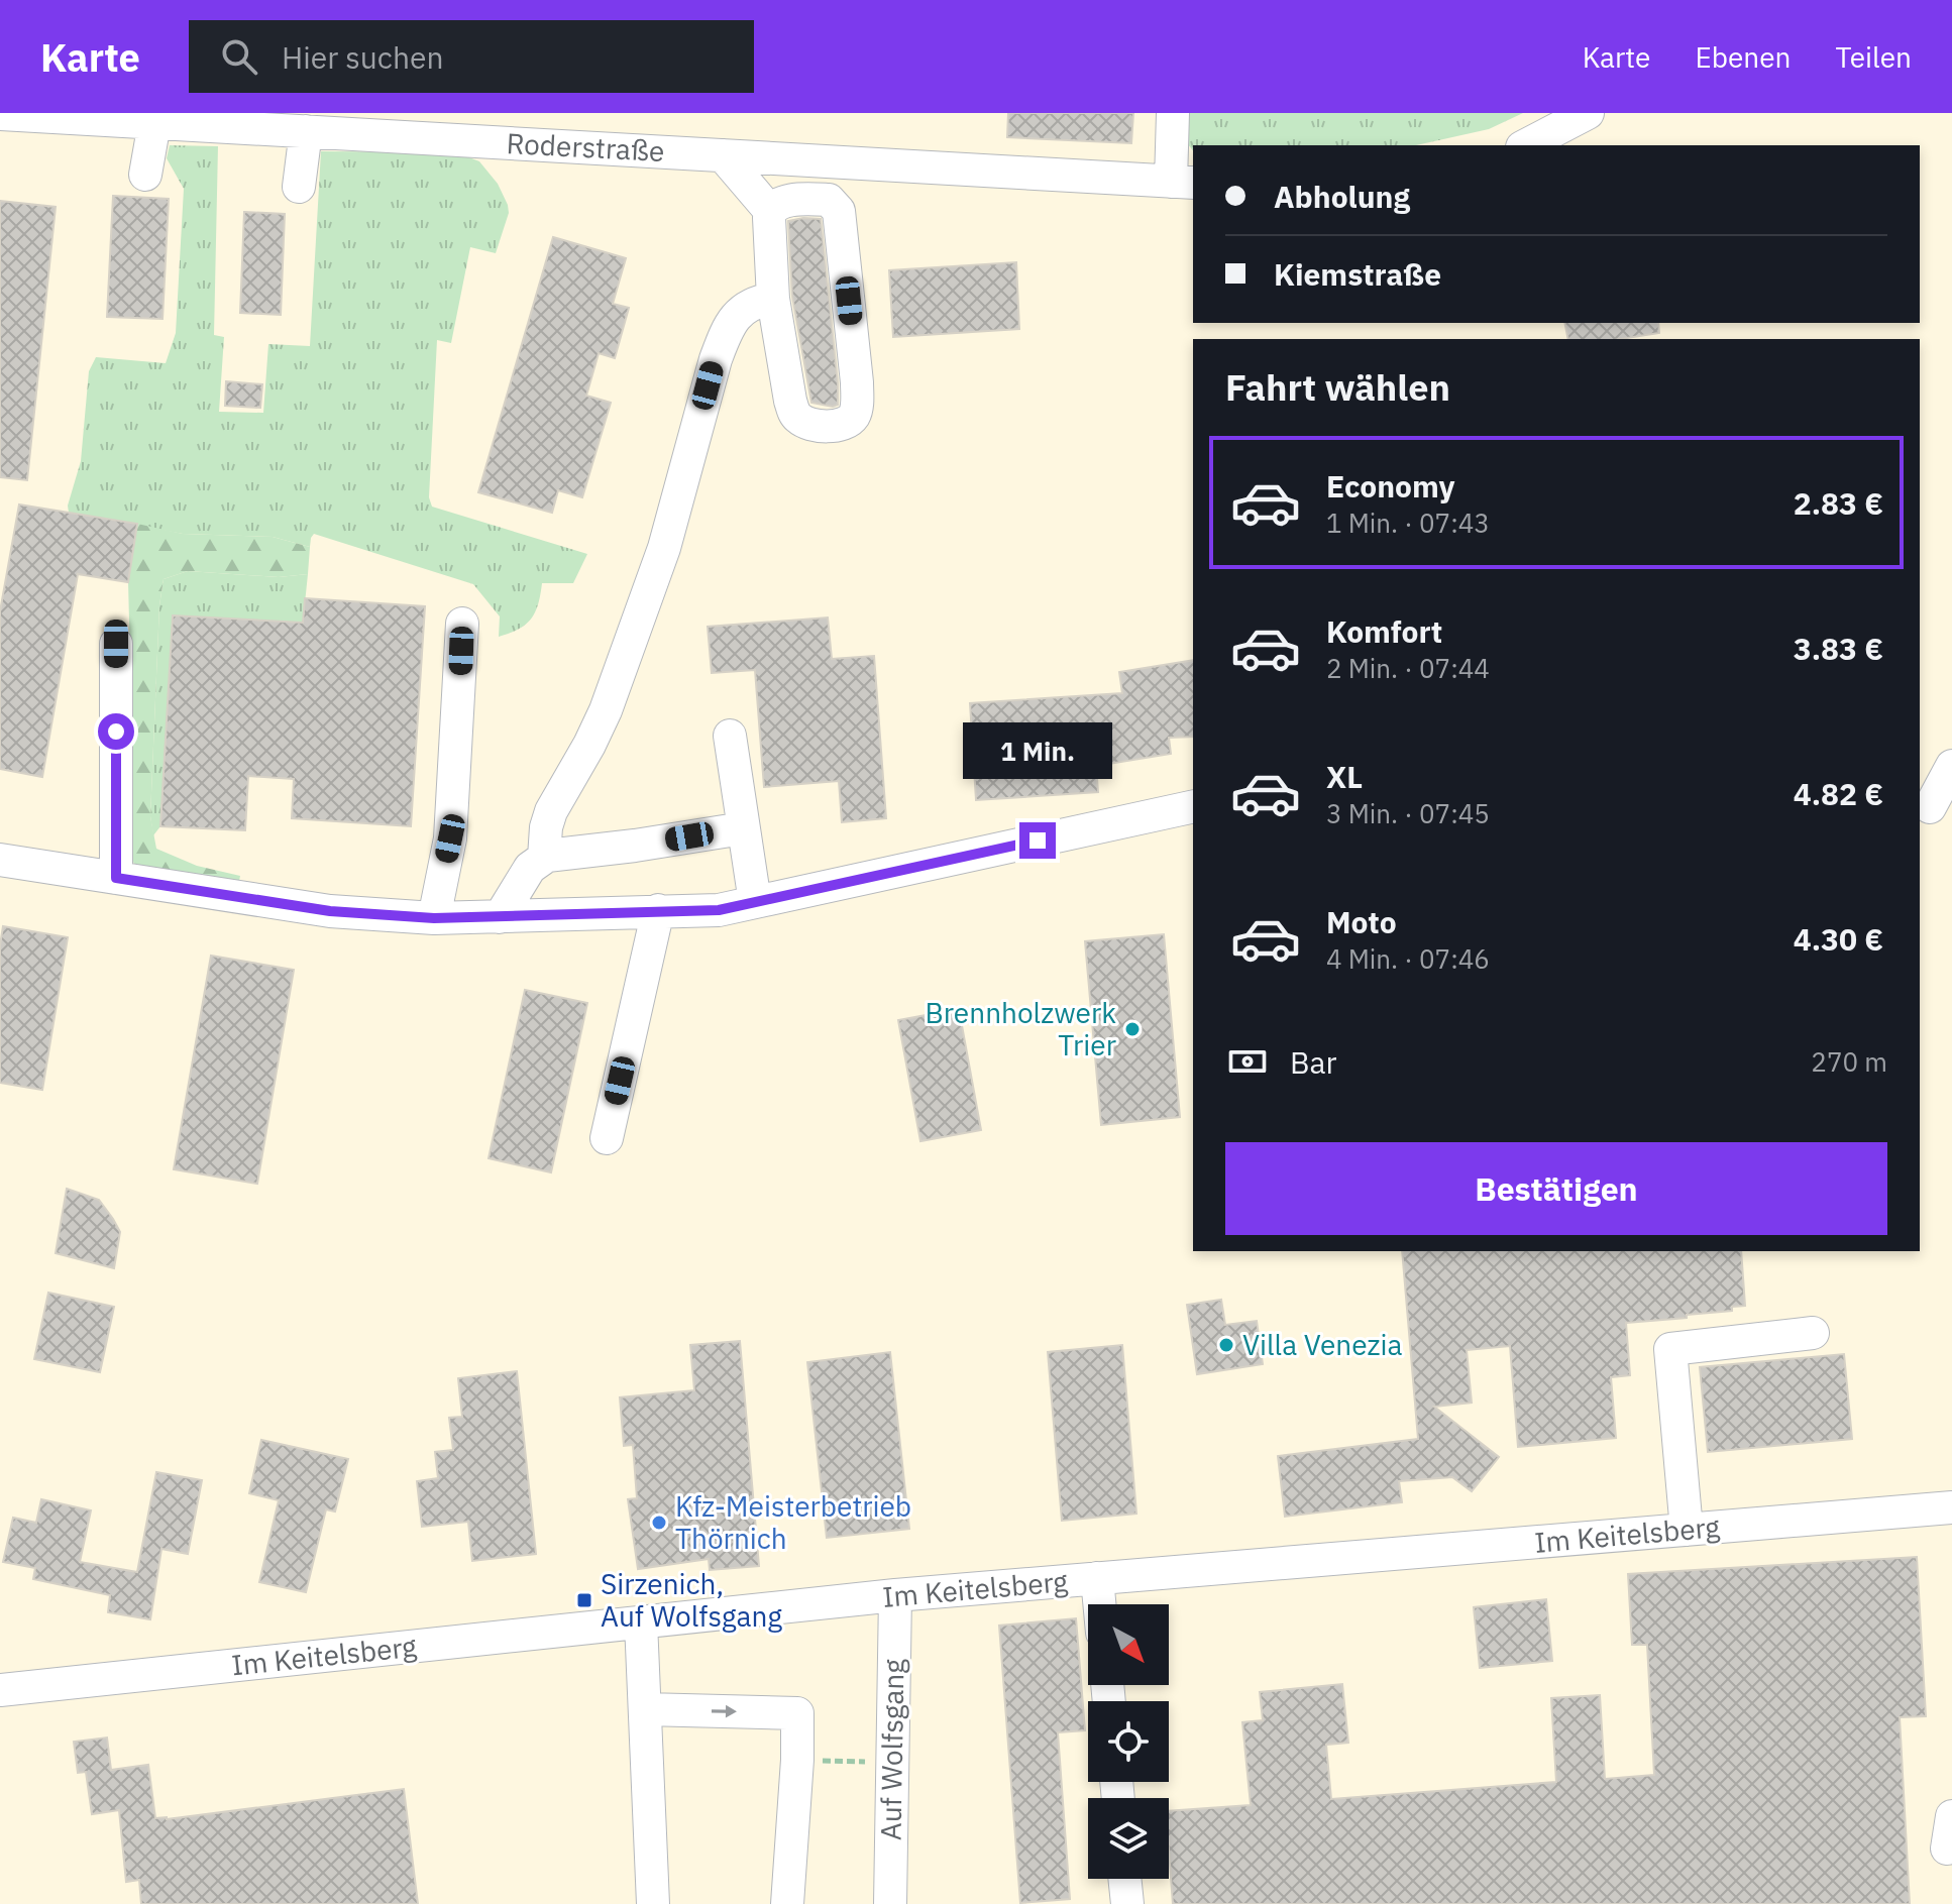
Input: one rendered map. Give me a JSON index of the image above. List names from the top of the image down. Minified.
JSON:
{"streets":{"street":["Roderstraße","Im Keitelsberg","Auf Wolfsgang"]},"crossings":[["Im Keitelsberg","Auf Wolfsgang"]],"places":{"other":["Brennholzwerk Trier","Villa Venezia","Kfz-Meisterbetrieb Thörnich"],"transit":["Sirzenich, Auf Wolfsgang"]},"north":"bottom right","page":{"header":"Karte","search":"Hier suchen","nav":["Karte","Ebenen","Teilen"],"banner":["Abholung","Kiemstraße"],"heading":"Fahrt wählen","list":[{"name":"Economy","note":"1 Min. · 07:43","value":"2.83 €"},{"name":"Komfort","note":"2 Min. · 07:44","value":"3.83 €"},{"name":"XL","note":"3 Min. · 07:45","value":"4.82 €"},{"name":"Moto","note":"4 Min. · 07:46","value":"4.30 €"}],"bubble":"1 Min.","pay":["Bar","270 m"],"buttons":"Bestätigen"}}
